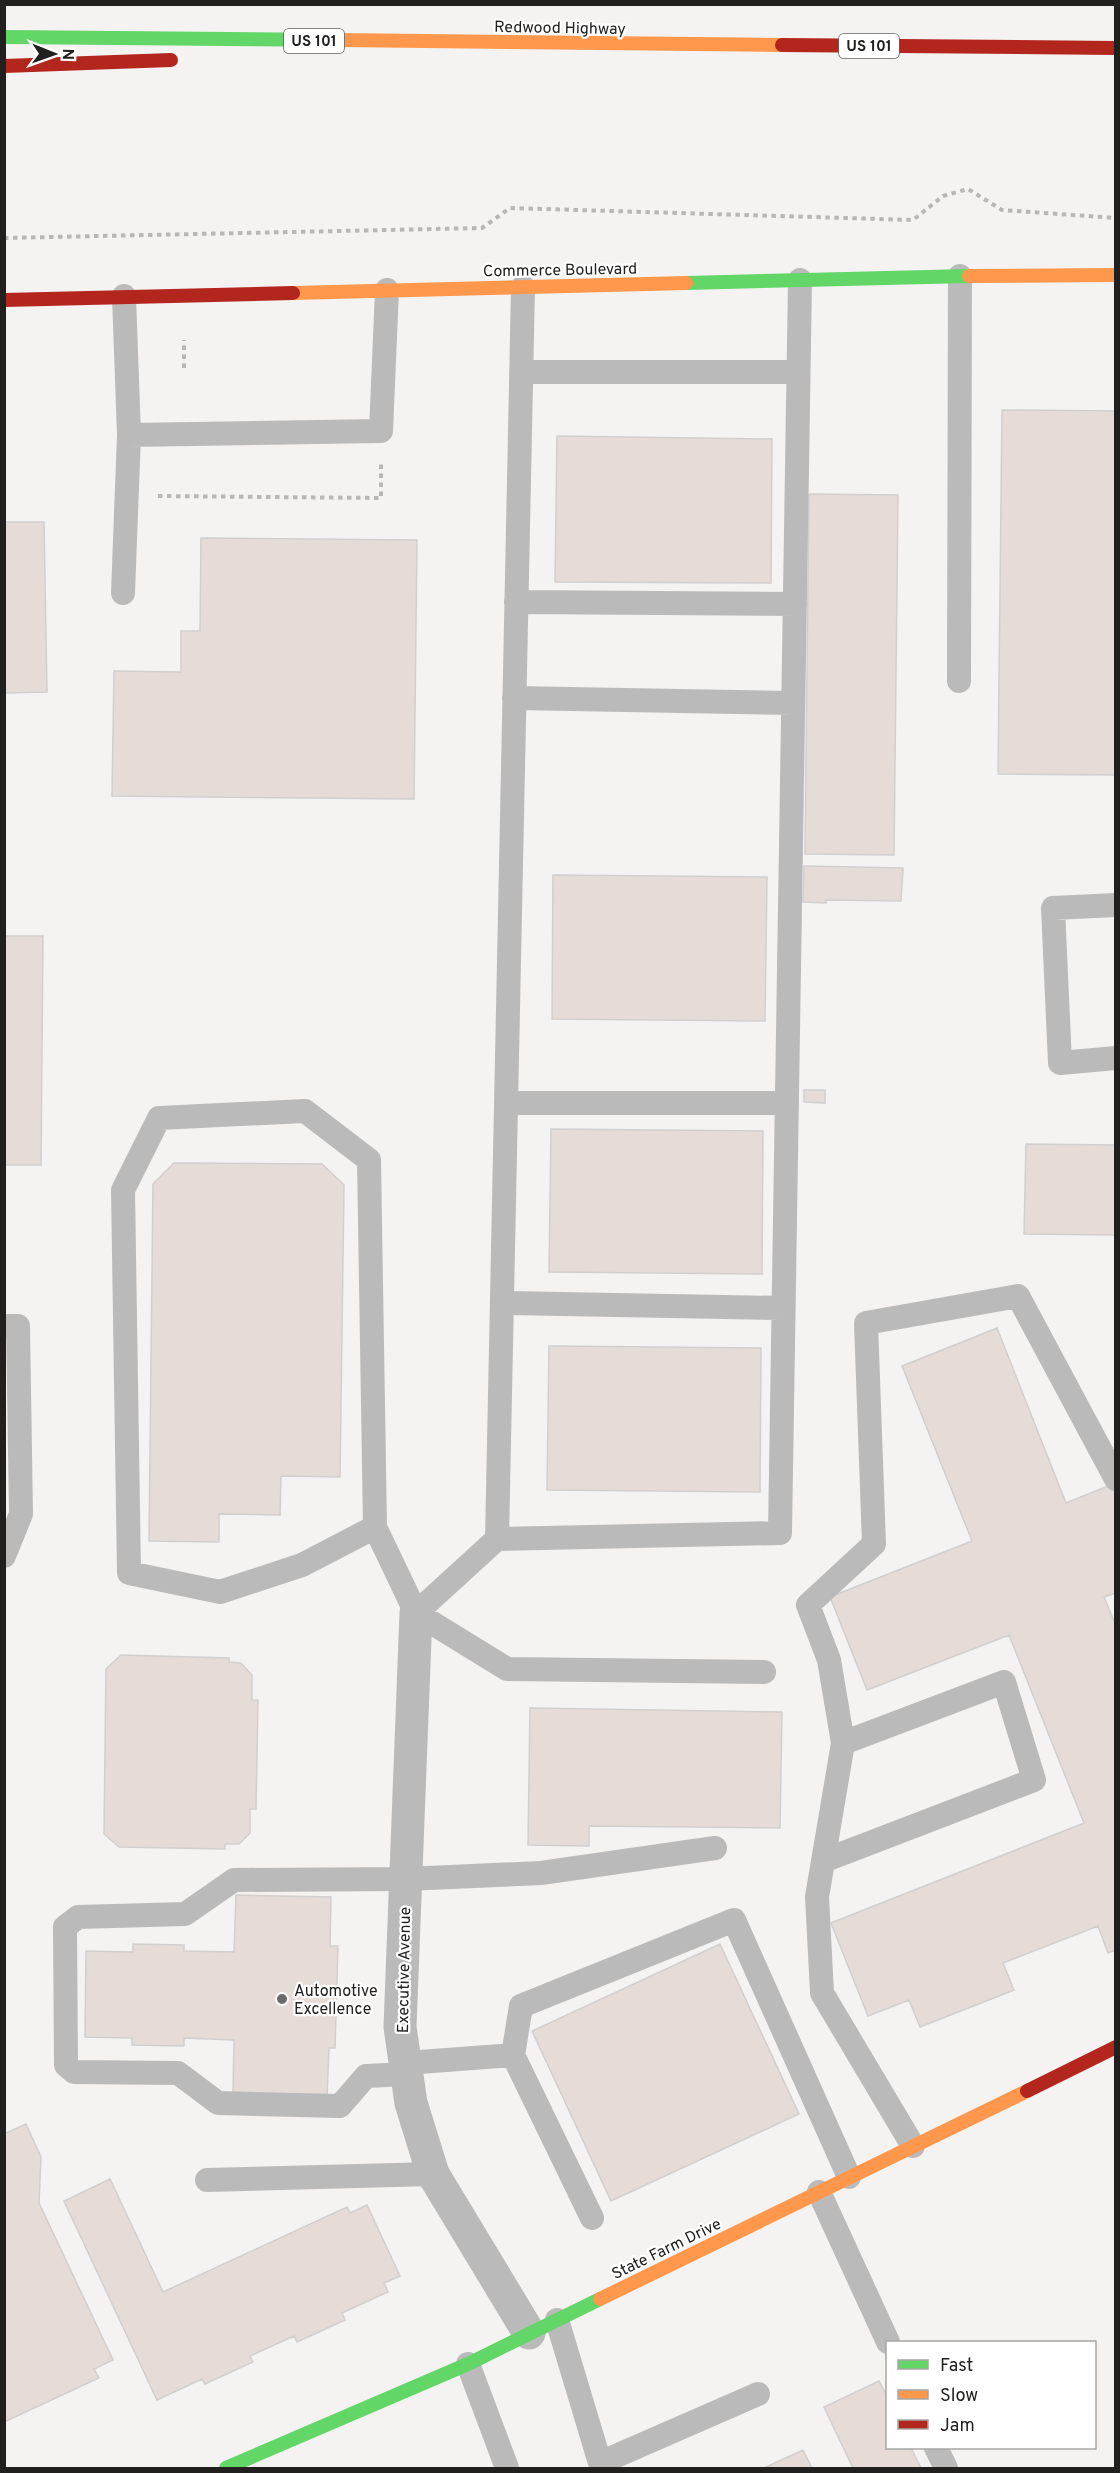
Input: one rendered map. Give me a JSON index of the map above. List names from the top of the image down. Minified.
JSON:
{"streets":{"main road":["Redwood Highway","US 101","Commerce Boulevard","State Farm Drive"],"street":["Executive Avenue"]},"crossings":[["Executive Avenue","State Farm Drive"]],"places":["Automotive Excellence"],"legend":["Fast","Slow","Jam"],"north":"right"}
